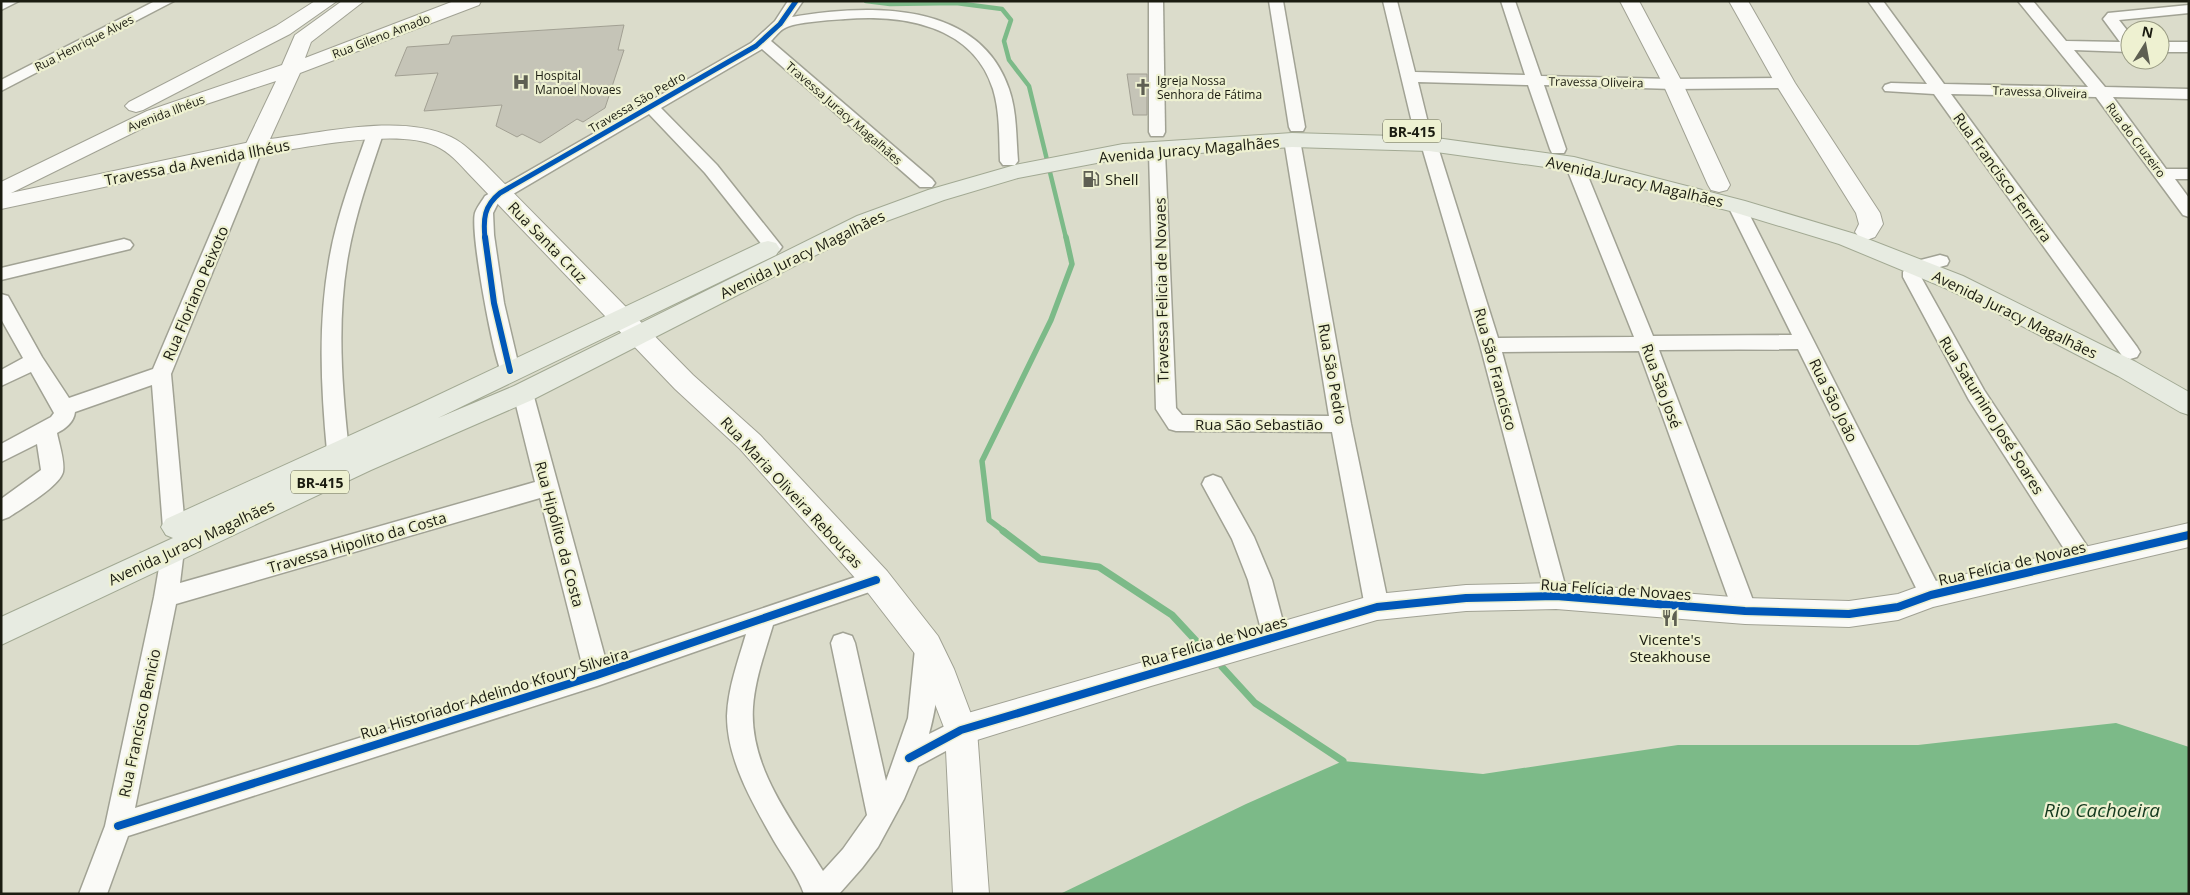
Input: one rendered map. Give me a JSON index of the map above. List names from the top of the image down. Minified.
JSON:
{"streets":{"main road":["Rua Gileno Amado","Avenida Ilhéus","BR-415","Avenida Juracy Magalhães","Travessa da Avenida Ilhéus","Rua Santa Cruz","Rua Floriano Peixoto","Rua Maria Oliveira Rebouças","Rua Felícia de Novaes"],"street":["Rua Henrique Alves","Travessa Oliveira","Travessa São Pedro","Travessa Juracy Magalhães","Rua do Cruzeiro","Rua Francisco Ferreira","Travessa Felicia de Novaes","Rua São Francisco","Rua São Pedro","Rua São José","Rua São João","Rua Saturnino José Soares","Rua São Sebastião","Rua Hipólito da Costa","Travessa Hipolito da Costa","Rua Historiador Adelindo Kfoury Silveira","Rua Francisco Benicio"]},"crossings":[["Rua Gileno Amado","Avenida Ilhéus"],["Rua Gileno Amado","Rua Floriano Peixoto"],["Travessa Oliveira","Rua do Cruzeiro"],["Travessa Oliveira","Rua Francisco Ferreira"],["Travessa Oliveira","Rua São Francisco"],["Travessa Oliveira","Rua São José"],["Travessa São Pedro","Travessa Juracy Magalhães"],["Travessa São Pedro","Rua Santa Cruz"],["Travessa São Pedro","Rua Hipólito da Costa"],["Avenida Ilhéus","Rua Floriano Peixoto"],["Travessa Juracy Magalhães","Avenida Juracy Magalhães"],["Avenida Juracy Magalhães","Rua Francisco Ferreira"],["Avenida Juracy Magalhães","Rua Santa Cruz"],["Avenida Juracy Magalhães","Travessa Felicia de Novaes"],["Avenida Juracy Magalhães","Rua Floriano Peixoto"],["Avenida Juracy Magalhães","Rua São Francisco"],["Avenida Juracy Magalhães","Rua São Pedro"],["Avenida Juracy Magalhães","Rua São José"],["Avenida Juracy Magalhães","Rua São João"],["Avenida Juracy Magalhães","Rua Saturnino José Soares"],["Avenida Juracy Magalhães","Rua Maria Oliveira Rebouças"],["Avenida Juracy Magalhães","Rua Hipólito da Costa"],["Avenida Juracy Magalhães","Rua Francisco Benicio"],["Travessa da Avenida Ilhéus","Rua Santa Cruz"],["Travessa da Avenida Ilhéus","Rua Floriano Peixoto"],["Rua Santa Cruz","Rua Maria Oliveira Rebouças"],["Rua Santa Cruz","Rua Hipólito da Costa"],["Travessa Felicia de Novaes","Rua São Sebastião"],["Rua Floriano Peixoto","Rua Francisco Benicio"],["Rua São Francisco","Rua Felícia de Novaes"],["Rua São Pedro","Rua São Sebastião"],["Rua São Pedro","Rua Felícia de Novaes"],["Rua São José","Rua Felícia de Novaes"],["Rua São João","Rua Felícia de Novaes"],["Rua Saturnino José Soares","Rua Felícia de Novaes"],["Rua Maria Oliveira Rebouças","Rua Felícia de Novaes"],["Rua Maria Oliveira Rebouças","Rua Historiador Adelindo Kfoury Silveira"],["Rua Hipólito da Costa","Travessa Hipolito da Costa"],["Rua Hipólito da Costa","Rua Historiador Adelindo Kfoury Silveira"],["Travessa Hipolito da Costa","Rua Francisco Benicio"],["Rua Historiador Adelindo Kfoury Silveira","Rua Francisco Benicio"]],"water":["Rio Cachoeira"],"places":{"hospital":["Hospital Manoel Novaes"],"church":["Igreja Nossa Senhora de Fátima"],"fuel station":["Shell"],"restaurant":["Vicente's Steakhouse"]},"north":"top"}
